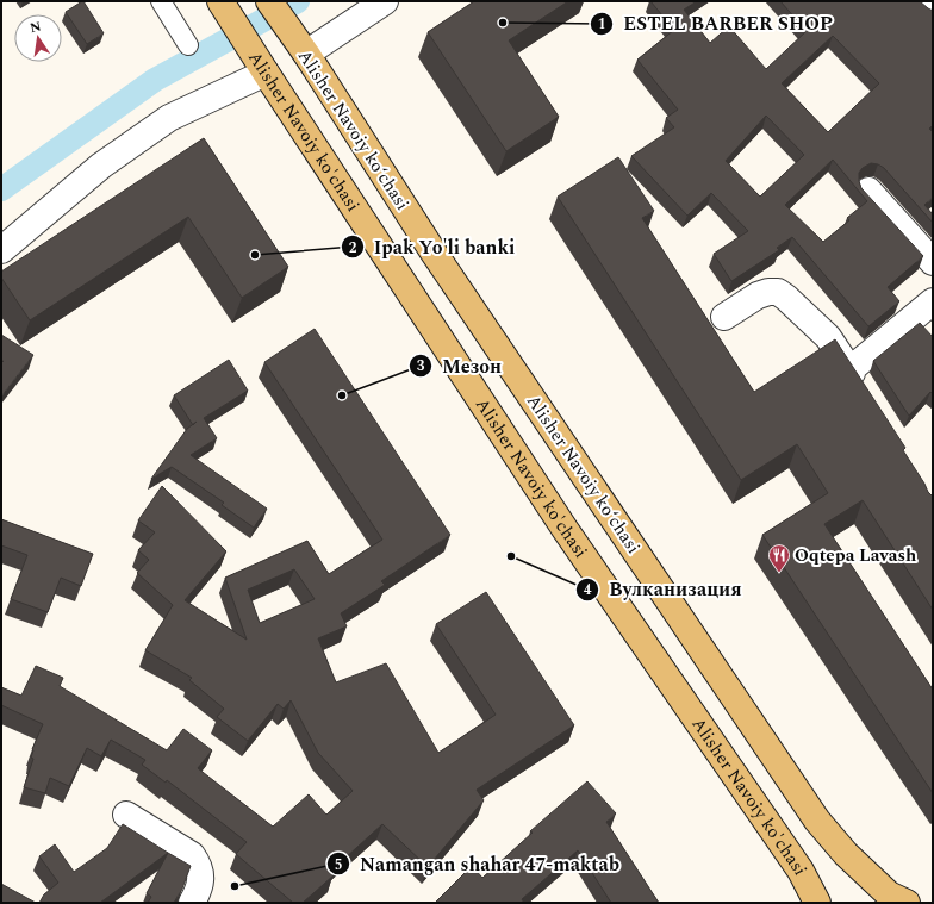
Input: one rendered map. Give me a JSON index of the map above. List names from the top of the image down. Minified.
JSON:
{"streets":{"main road":["Alisher Navoiy koʻchasi","Alisher Navoiy ko'chasi"]},"places":{"other":["ESTEL BARBER SHOP","Ipak Yo'li banki","Мезон","Вулканизация","Namangan shahar 47-maktab"],"restaurant":["Oqtepa Lavash"]},"north":"top"}
